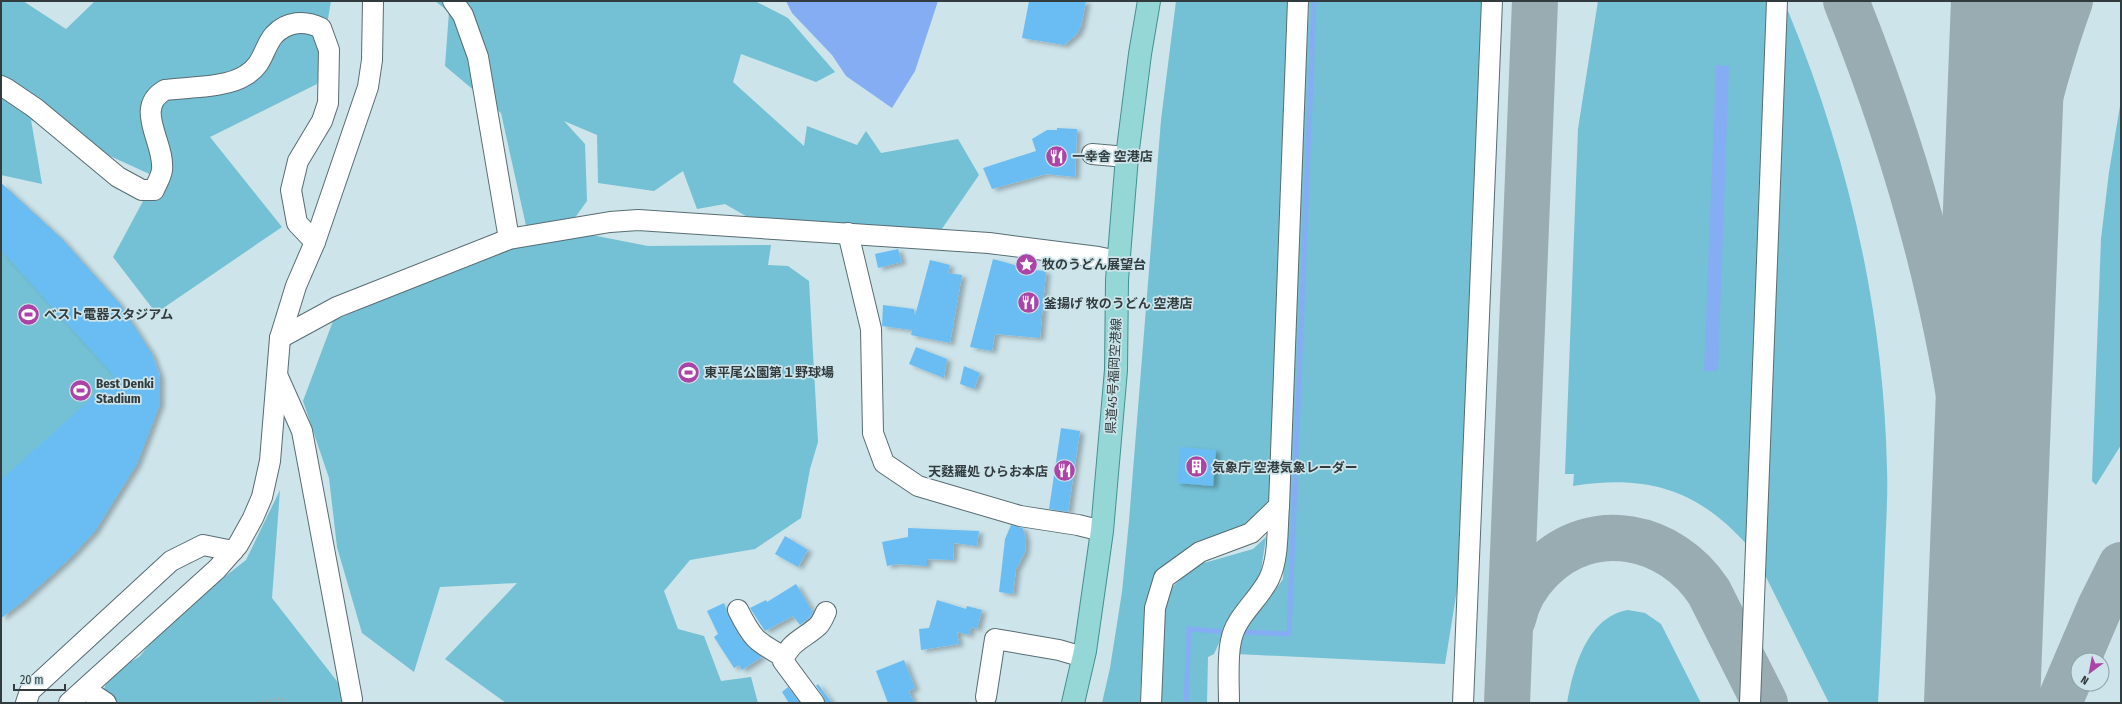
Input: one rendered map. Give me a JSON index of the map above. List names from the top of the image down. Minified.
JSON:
{"streets":{"main road":["県道45号福岡空港線"]},"places":{"restaurant":["一幸舎 空港店","釜揚げ 牧のうどん 空港店","天麩羅処 ひらお本店"],"place":["牧のうどん展望台"],"sports":["ベスト電器スタジアム","東平尾公園第１野球場","Best Denki Stadium"],"building":["気象庁 空港気象レーダー"]},"scale_bar":"20 m","north":"bottom left"}
